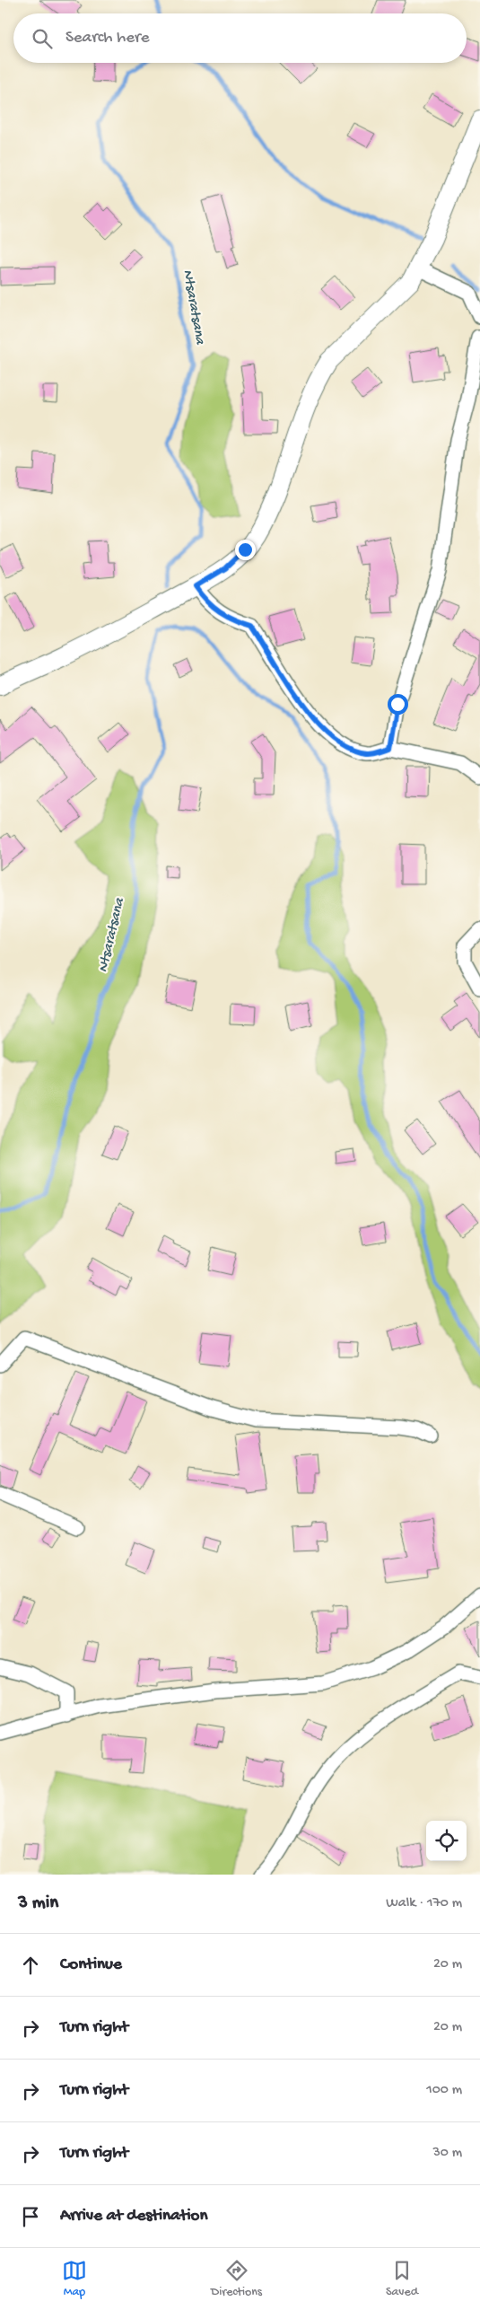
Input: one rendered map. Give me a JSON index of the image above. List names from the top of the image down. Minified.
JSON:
{"water":["Ntsaratsana"],"page":{"search":"Search here","heading":["3 min","Walk · 170 m"],"list":[["Continue","20 m"],["Turn right","20 m"],["Turn right","100 m"],["Turn right","30 m"],"Arrive at destination"],"nav":["Map","Directions","Saved"]}}
